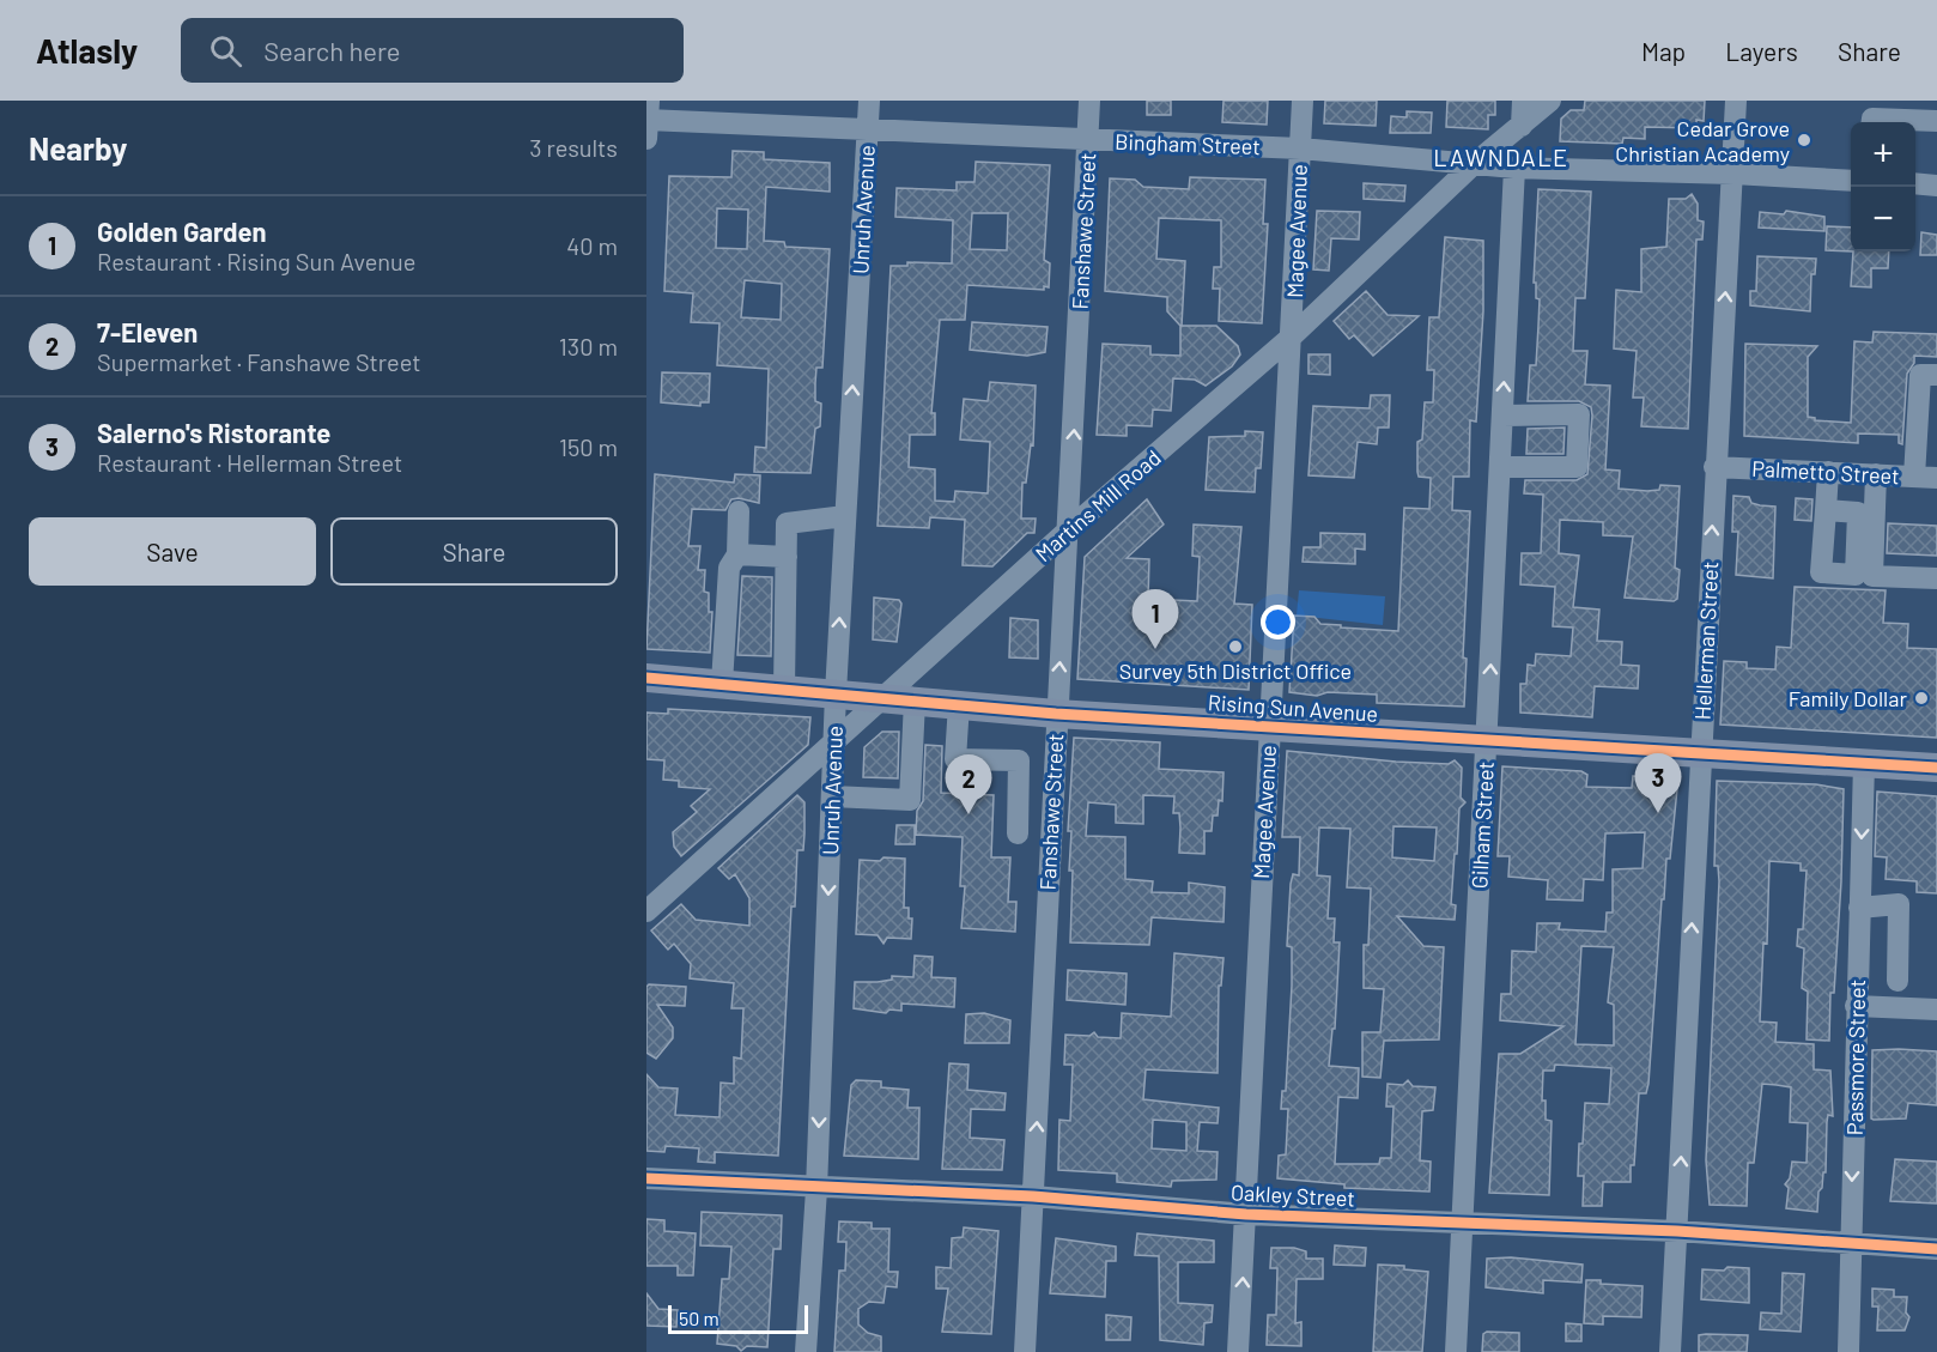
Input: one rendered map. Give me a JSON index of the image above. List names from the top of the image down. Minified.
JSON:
{"streets":{"main road":["Rising Sun Avenue"],"street":["Bingham Street","Unruh Avenue","Fanshawe Street","Magee Avenue","Palmetto Street","Martins Mill Road","Hellerman Street","Gilham Street","Passmore Street","Oakley Street"]},"crossings":[["Bingham Street","Unruh Avenue"],["Bingham Street","Fanshawe Street"],["Bingham Street","Magee Avenue"],["Bingham Street","Martins Mill Road"],["Bingham Street","Hellerman Street"],["Bingham Street","Gilham Street"],["Unruh Avenue","Martins Mill Road"],["Unruh Avenue","Rising Sun Avenue"],["Unruh Avenue","Oakley Street"],["Fanshawe Street","Martins Mill Road"],["Fanshawe Street","Rising Sun Avenue"],["Fanshawe Street","Oakley Street"],["Magee Avenue","Martins Mill Road"],["Magee Avenue","Rising Sun Avenue"],["Magee Avenue","Oakley Street"],["Palmetto Street","Hellerman Street"],["Martins Mill Road","Rising Sun Avenue"],["Hellerman Street","Rising Sun Avenue"],["Hellerman Street","Oakley Street"],["Rising Sun Avenue","Gilham Street"],["Rising Sun Avenue","Passmore Street"],["Gilham Street","Oakley Street"],["Passmore Street","Oakley Street"]],"one_way":["Fanshawe Street","Hellerman Street","Gilham Street","Passmore Street"],"districts":["LAWNDALE"],"places":["Cedar Grove Christian Academy","Survey 5th District Office","Family Dollar"],"scale_bar":"50 m","page":{"header":"Atlasly","search":"Search here","nav":["Map","Layers","Share"],"heading":["Nearby","3 results"],"map_buttons":["+","−"],"list":[{"mark":"1","name":"Golden Garden","note":"Restaurant · Rising Sun Avenue","value":"40 m"},{"mark":"2","name":"7-Eleven","note":"Supermarket · Fanshawe Street","value":"130 m"},{"mark":"3","name":"Salerno's Ristorante","note":"Restaurant · Hellerman Street","value":"150 m"}],"buttons":["Save","Share"],"pins":["1","3","2"],"scale":"50 m"}}
